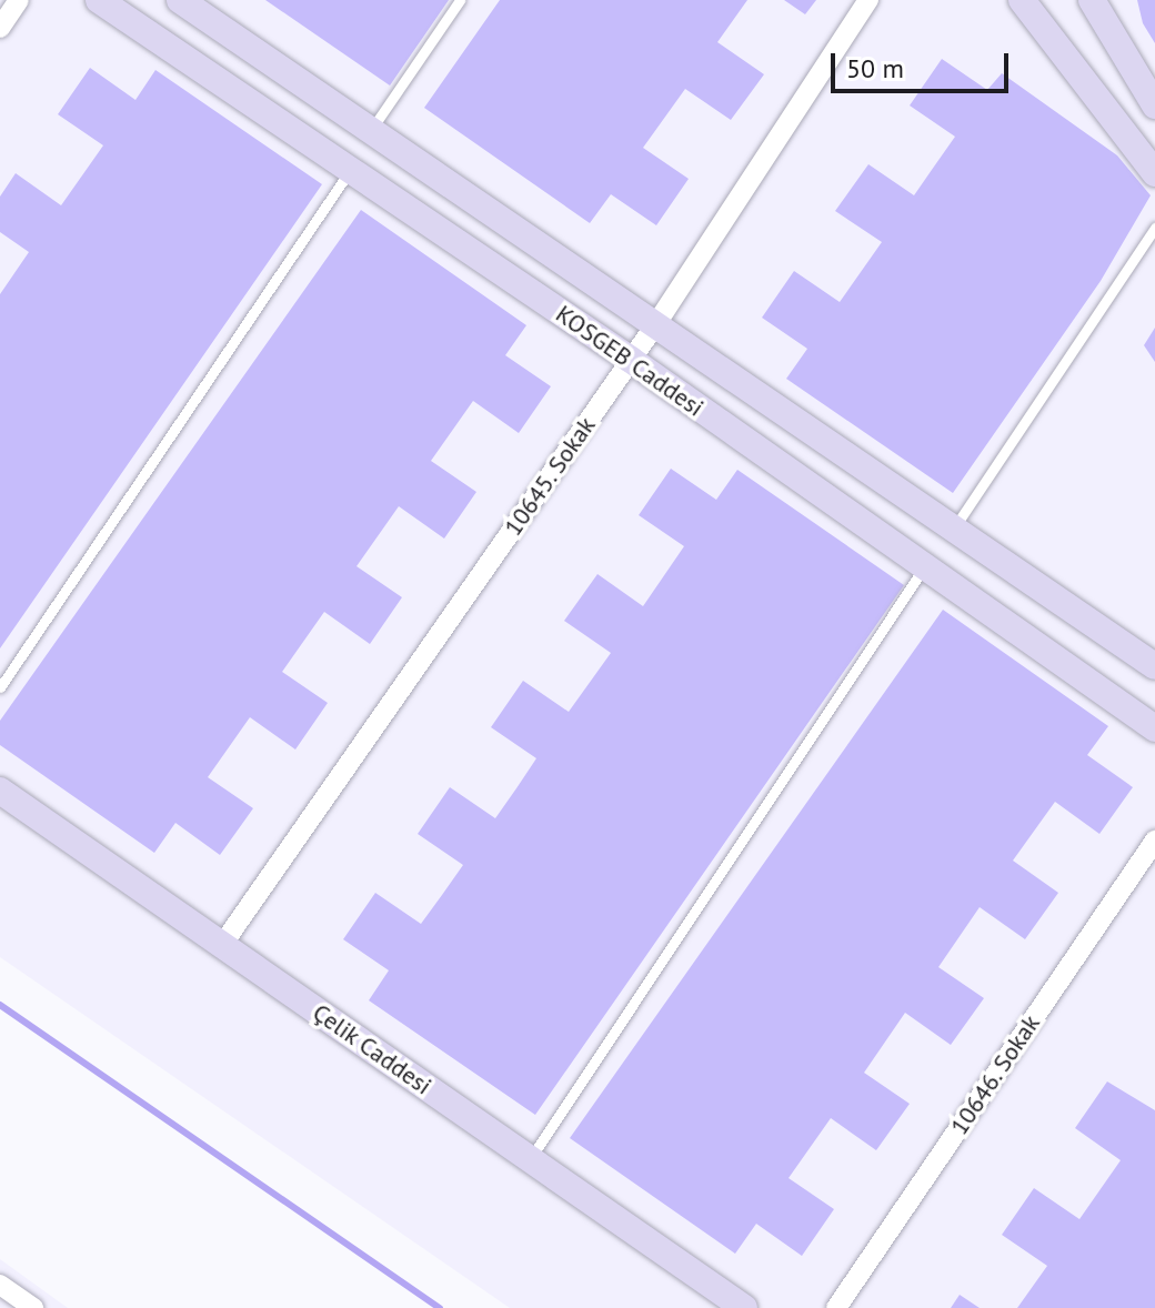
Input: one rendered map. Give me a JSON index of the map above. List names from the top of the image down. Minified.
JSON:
{"streets":{"main road":["KOSGEB Caddesi","Çelik Caddesi"],"street":["10645. Sokak","10646. Sokak"]},"crossings":[["KOSGEB Caddesi","10645. Sokak"],["10645. Sokak","Çelik Caddesi"]],"scale_bar":"50 m"}
